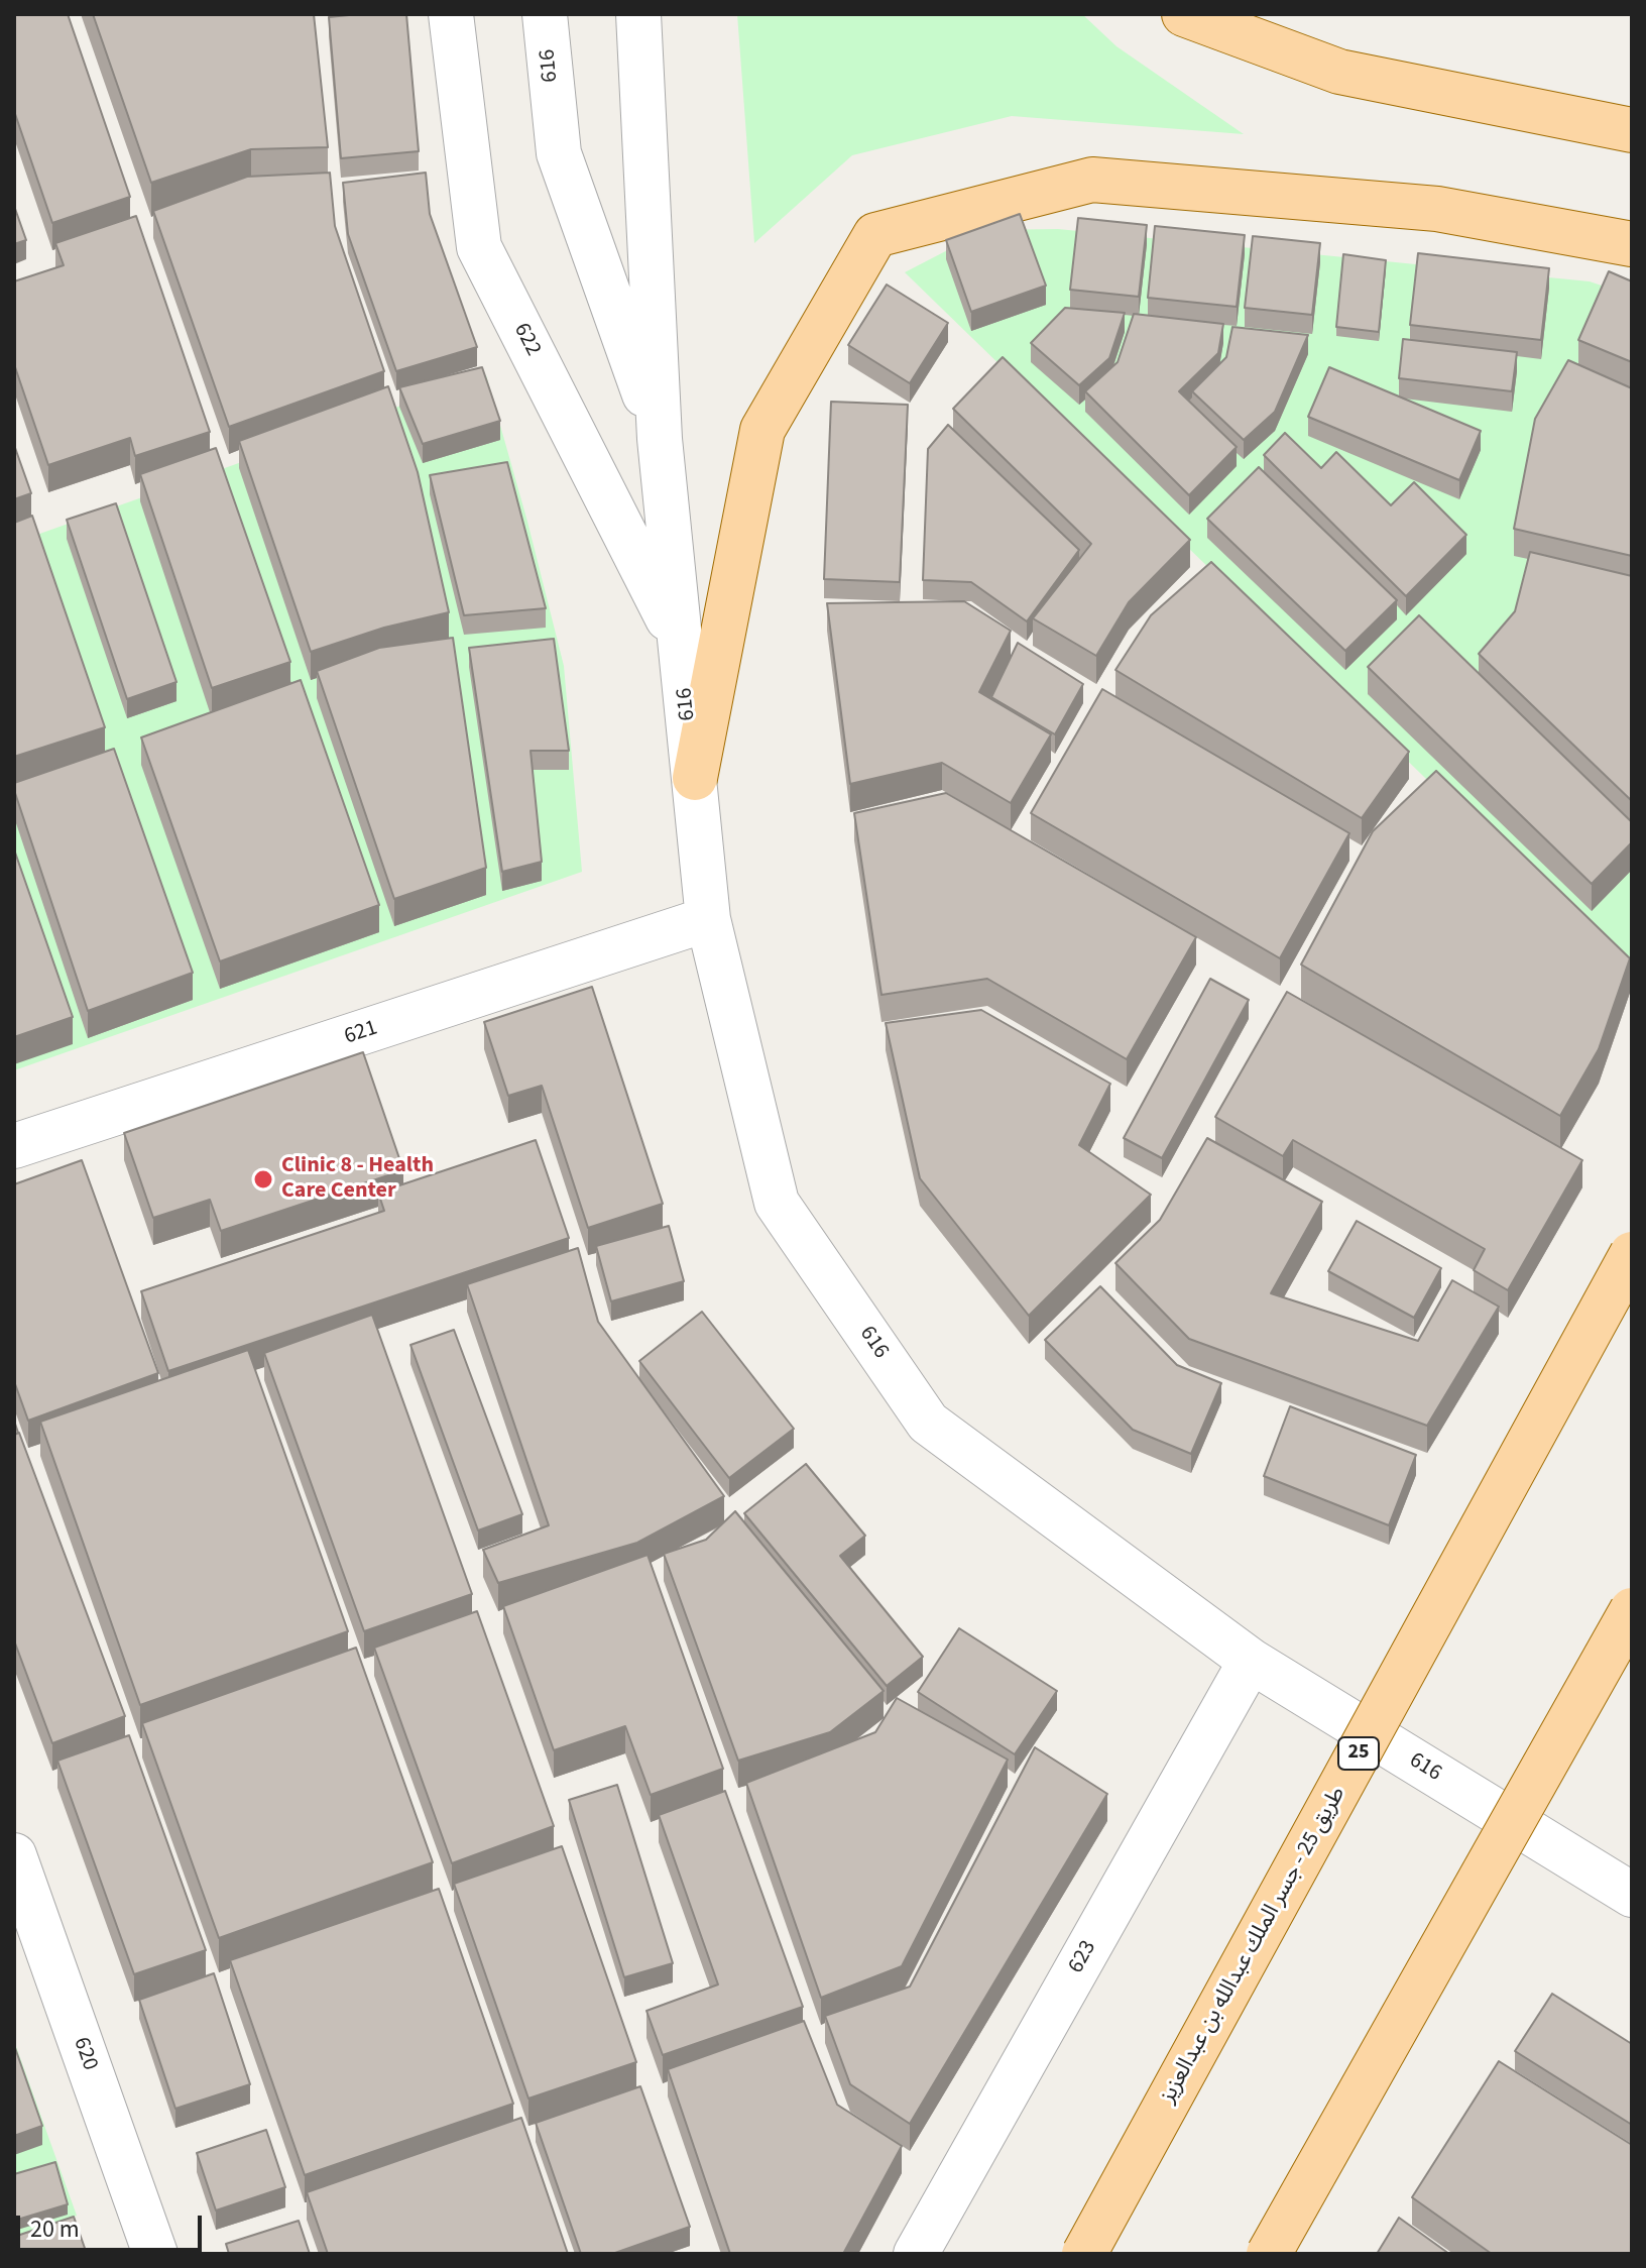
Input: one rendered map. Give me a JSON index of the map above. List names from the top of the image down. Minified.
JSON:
{"streets":{"main road":["25","طريق 25 - جسر الملك عبدالله بن عبدالعزيز"],"street":["616","622","621","623","620"]},"crossings":[["616","622"],["616","621"],["616","623"]],"places":["Clinic 8 - Health Care Center"],"scale_bar":"20 m"}
